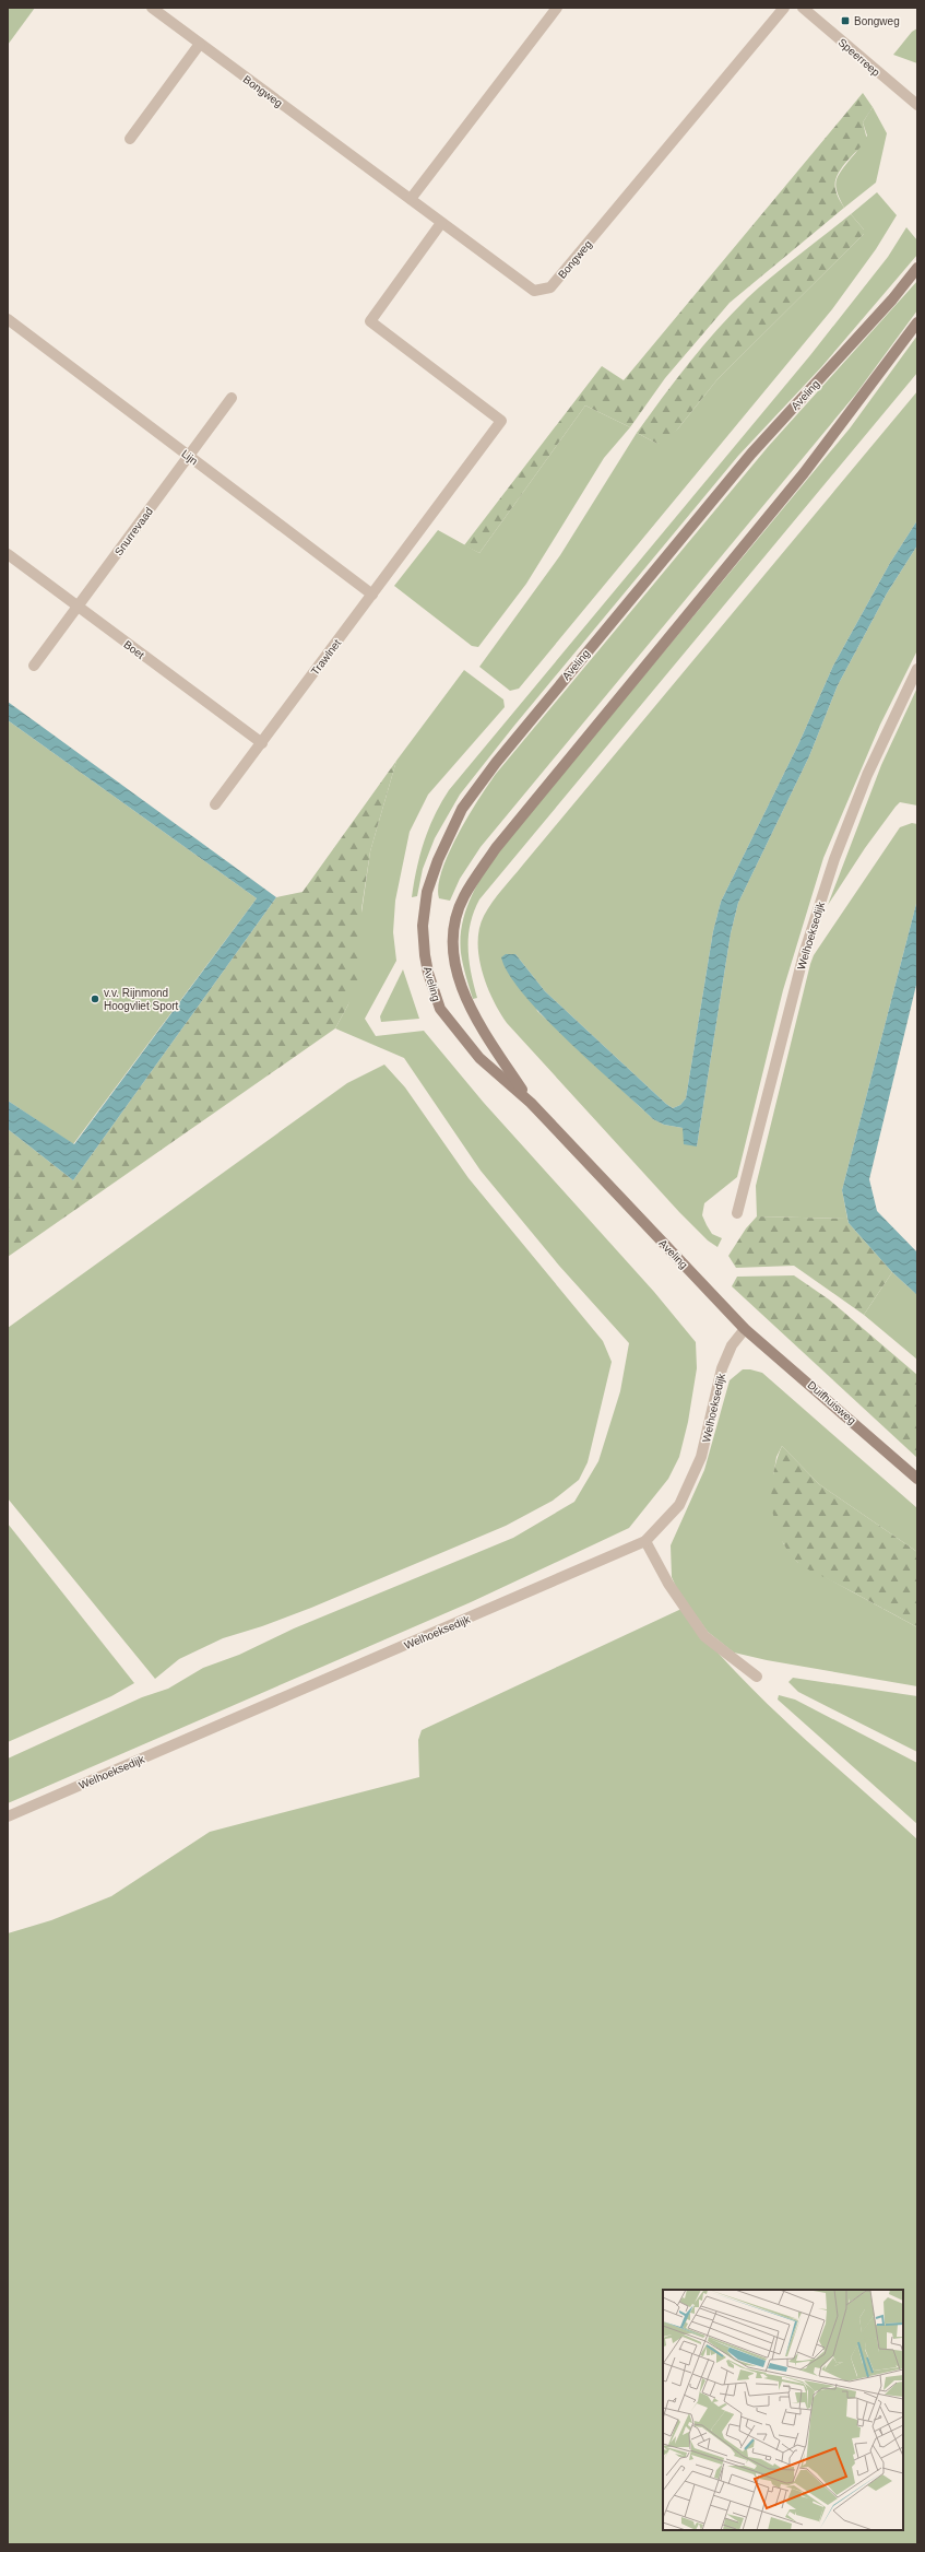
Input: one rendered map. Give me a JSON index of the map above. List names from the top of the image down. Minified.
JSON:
{"streets":{"main road":["Aveling","Duifhuisweg"],"street":["Speerreep","Bongweg","Lijn","Snurrevaad","Boet","Trawlnet","Welhoeksedijk"]},"crossings":[["Bongweg","Trawlnet"],["Aveling","Welhoeksedijk"],["Aveling","Duifhuisweg"],["Lijn","Snurrevaad"],["Lijn","Trawlnet"],["Snurrevaad","Boet"],["Boet","Trawlnet"],["Welhoeksedijk","Duifhuisweg"]],"places":{"transit":["Bongweg"],"other":["v.v. Rijnmond Hoogvliet Sport"]}}
